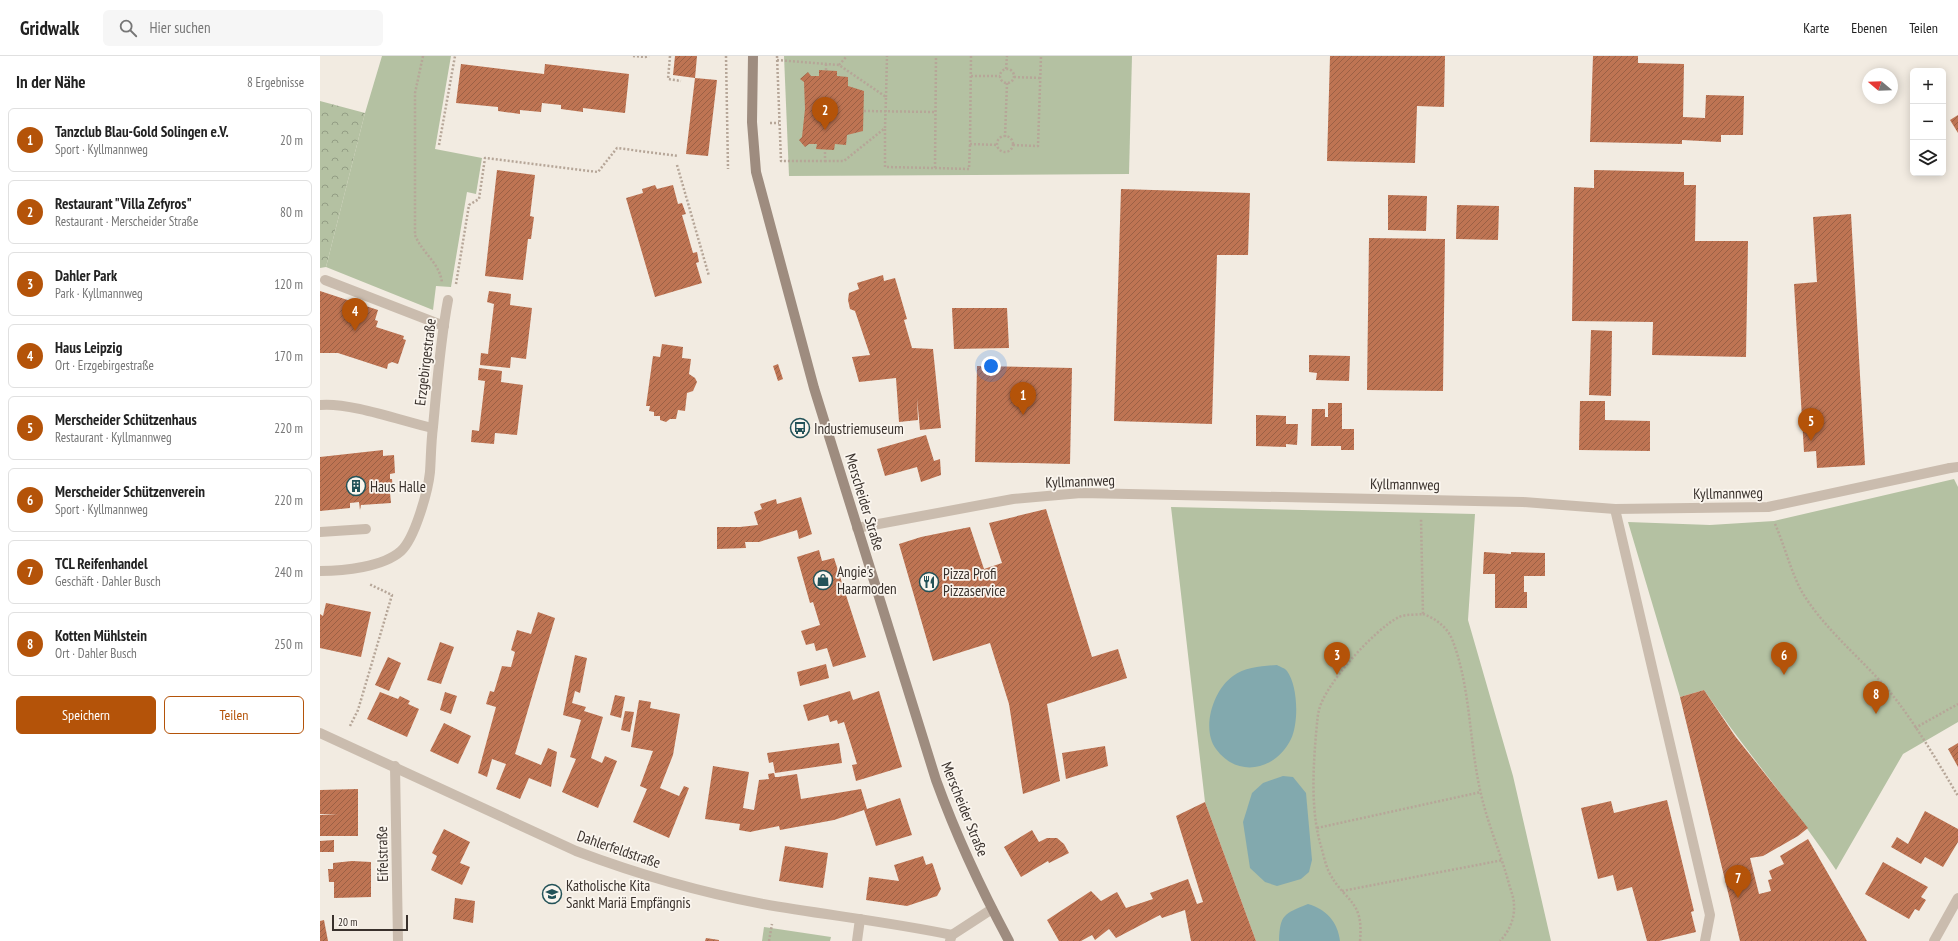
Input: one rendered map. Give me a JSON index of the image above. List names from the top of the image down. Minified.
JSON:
{"streets":{"main road":["Merscheider Straße"],"street":["Erzgebirgestraße","Kyllmannweg","Dahlerfeldstraße","Eifelstraße"]},"crossings":[["Kyllmannweg","Merscheider Straße"],["Dahlerfeldstraße","Eifelstraße"]],"places":{"bus stop":["Industriemuseum"],"building":["Haus Halle"],"shop":["Angie's Haarmoden"],"restaurant":["Pizza Profi Pizzaservice"],"school or university":["Katholische Kita Sankt Mariä Empfängnis"]},"scale_bar":"20 m","north":"left","page":{"header":"Gridwalk","search":"Hier suchen","nav":["Karte","Ebenen","Teilen"],"heading":["In der Nähe","8 Ergebnisse"],"map_buttons":["+","−"],"pins":["2","4","1","5","3","6","8","7"],"list":[{"mark":"1","name":"Tanzclub Blau-Gold Solingen e.V.","note":"Sport · Kyllmannweg","value":"20 m"},{"mark":"2","name":"Restaurant \"Villa Zefyros\"","note":"Restaurant · Merscheider Straße","value":"80 m"},{"mark":"3","name":"Dahler Park","note":"Park · Kyllmannweg","value":"120 m"},{"mark":"4","name":"Haus Leipzig","note":"Ort · Erzgebirgestraße","value":"170 m"},{"mark":"5","name":"Merscheider Schützenhaus","note":"Restaurant · Kyllmannweg","value":"220 m"},{"mark":"6","name":"Merscheider Schützenverein","note":"Sport · Kyllmannweg","value":"220 m"},{"mark":"7","name":"TCL Reifenhandel","note":"Geschäft · Dahler Busch","value":"240 m"},{"mark":"8","name":"Kotten Mühlstein","note":"Ort · Dahler Busch","value":"250 m"}],"buttons":["Speichern","Teilen"],"scale":"20 m"}}
